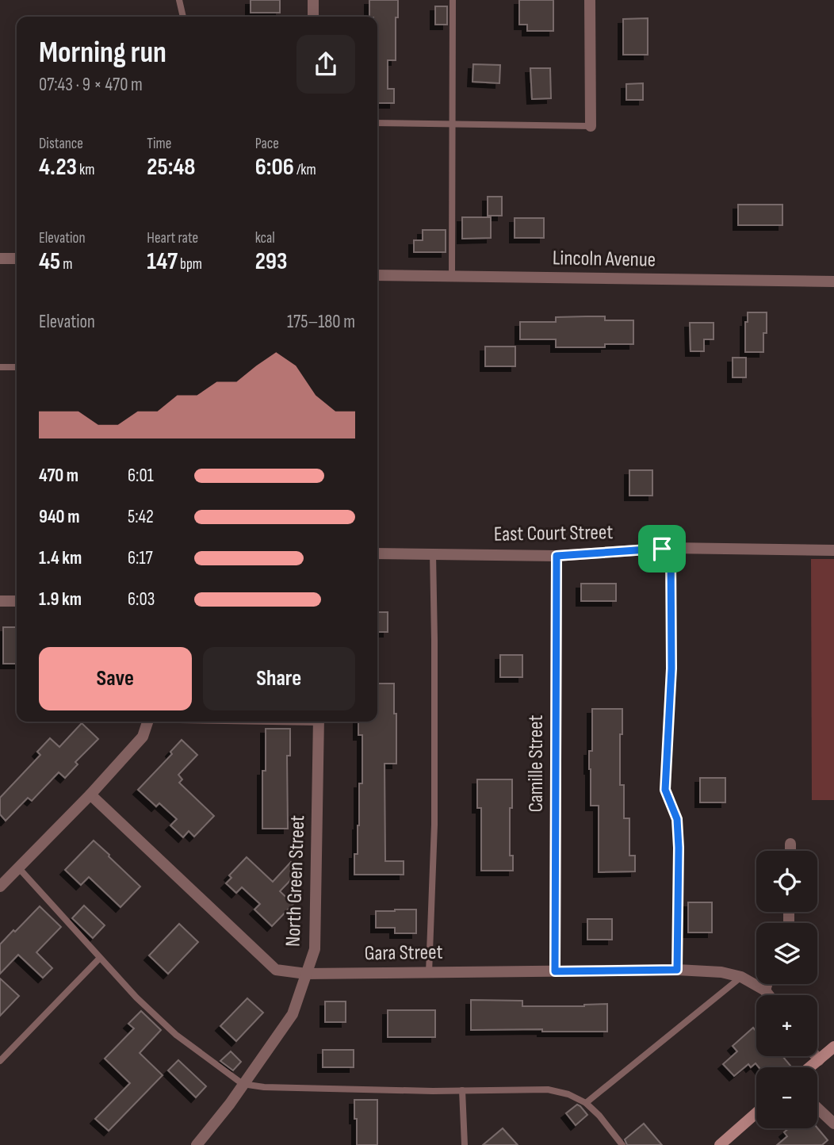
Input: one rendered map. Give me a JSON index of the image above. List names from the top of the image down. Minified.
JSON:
{"streets":{"street":["Lincoln Avenue","East Court Street","Camille Street","North Green Street","Gara Street"]},"crossings":[["East Court Street","Camille Street"],["Camille Street","Gara Street"],["North Green Street","Gara Street"]],"page":{"heading":["Morning run","07:43 · 9 × 470 m"],"stats":[["Distance","4.23 km"],["Time","25:48"],["Pace","6:06 /km"],["Elevation","45 m"],["Heart rate","147 bpm"],["kcal","293"]],"chart":["Elevation","175–180 m"],"list":[{"name":"470 m","note":"6:01"},{"name":"940 m","note":"5:42"},{"name":"1.4 km","note":"6:17"},{"name":"1.9 km","note":"6:03"}],"buttons":["Save","Share"],"map_buttons":["+","−"]}}
